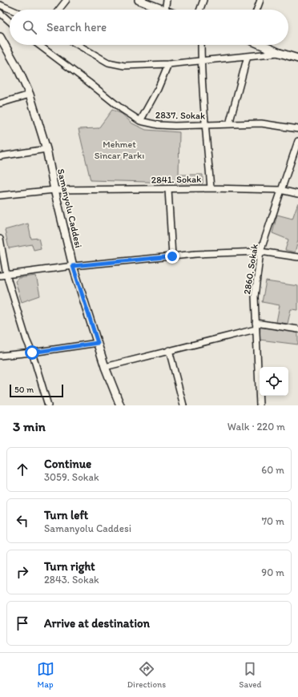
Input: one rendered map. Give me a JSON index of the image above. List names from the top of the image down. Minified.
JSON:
{"streets":{"street":["2837. Sokak","2841. Sokak","Samanyolu Caddesi","2860. Sokak"]},"crossings":[["2841. Sokak","Samanyolu Caddesi"],["2841. Sokak","2860. Sokak"]],"parks":["Mehmet Sincar Parkı"],"scale_bar":"50 m","page":{"search":"Search here","scale":"50 m","heading":["3 min","Walk · 220 m"],"list":[["Continue","3059. Sokak","60 m"],["Turn left","Samanyolu Caddesi","70 m"],["Turn right","2843. Sokak","90 m"],"Arrive at destination"],"nav":["Map","Directions","Saved"]}}
